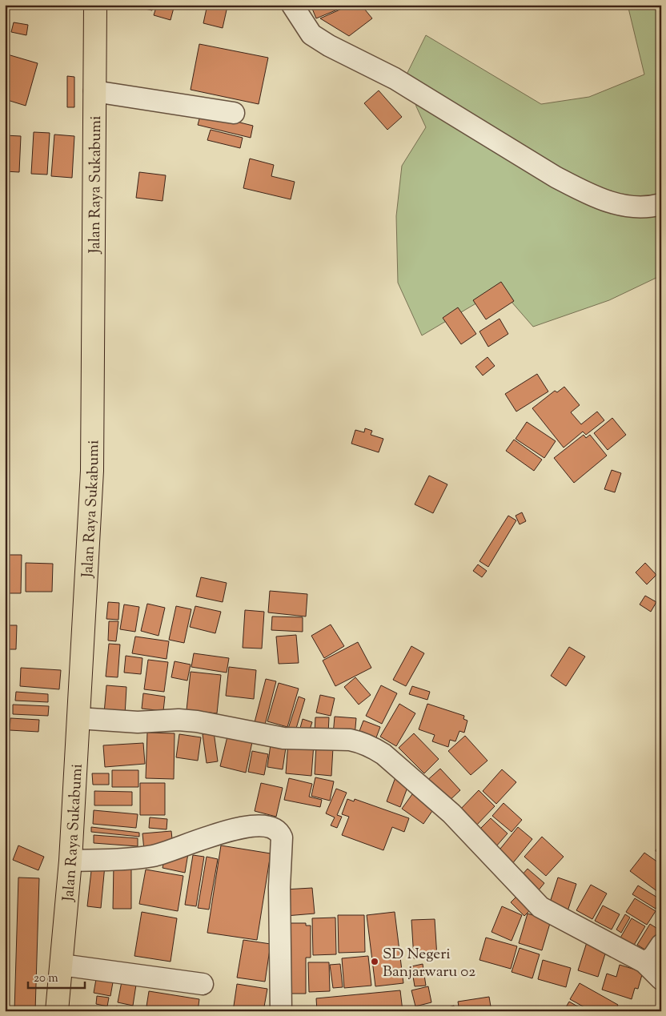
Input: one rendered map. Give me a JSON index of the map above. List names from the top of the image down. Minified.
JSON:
{"streets":{"highway":["Jalan Raya Sukabumi"]},"places":["SD Negeri Banjarwaru 02"],"scale_bar":"20 m"}
